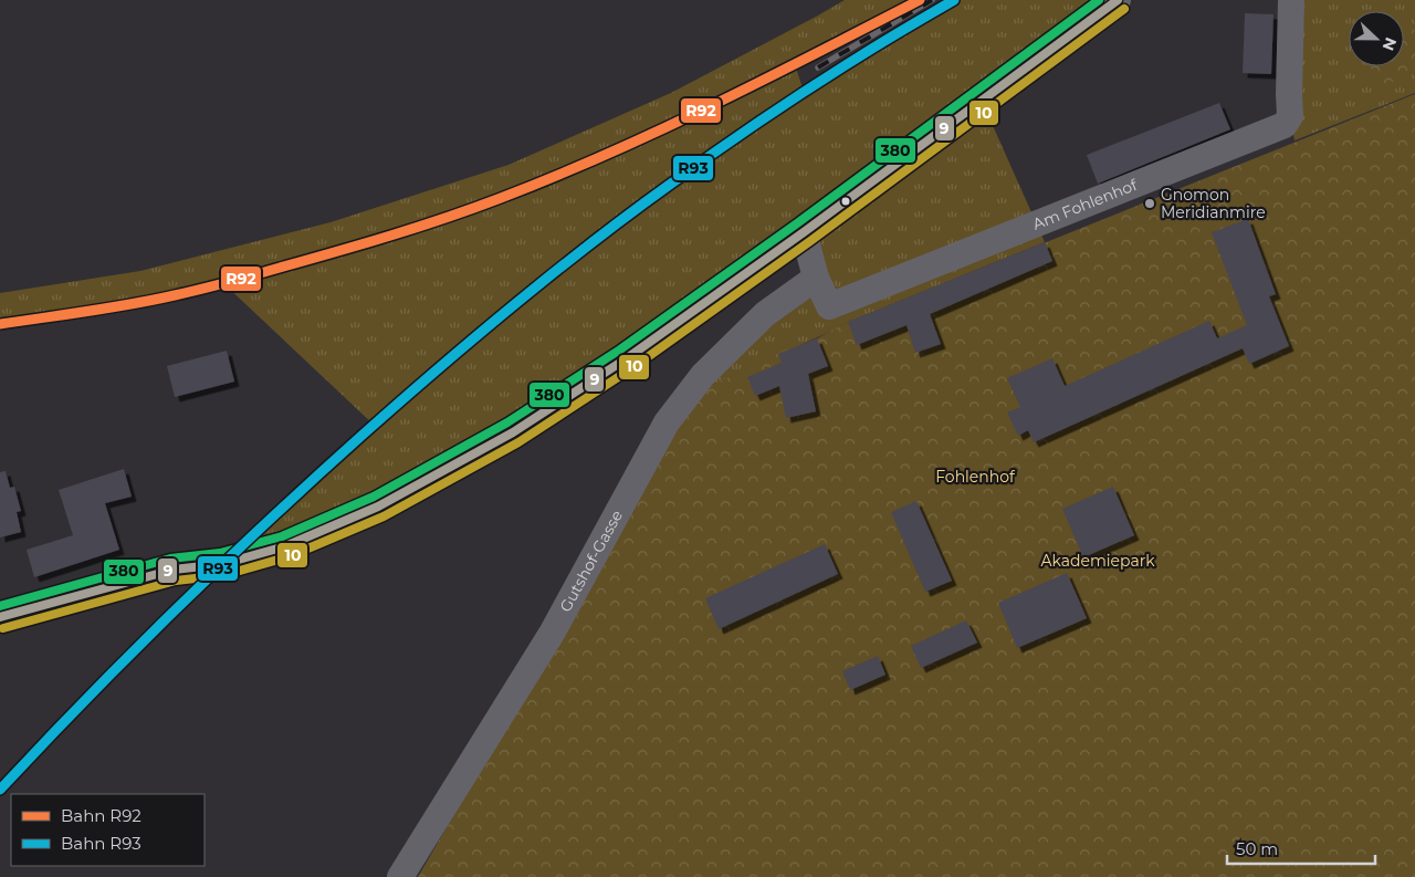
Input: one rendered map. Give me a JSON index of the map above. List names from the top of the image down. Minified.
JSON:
{"streets":{"street":["Am Fohlenhof","Gutshof-Gasse"]},"crossings":[["Am Fohlenhof","Gutshof-Gasse"]],"parks":["Fohlenhof","Akademiepark"],"places":["Gnomon Meridianmire"],"lines":["rail line R92","rail line R93","transit line 9","transit line 380","transit line 10"],"legend":["Bahn R92","Bahn R93"],"scale_bar":"50 m","north":"right"}
